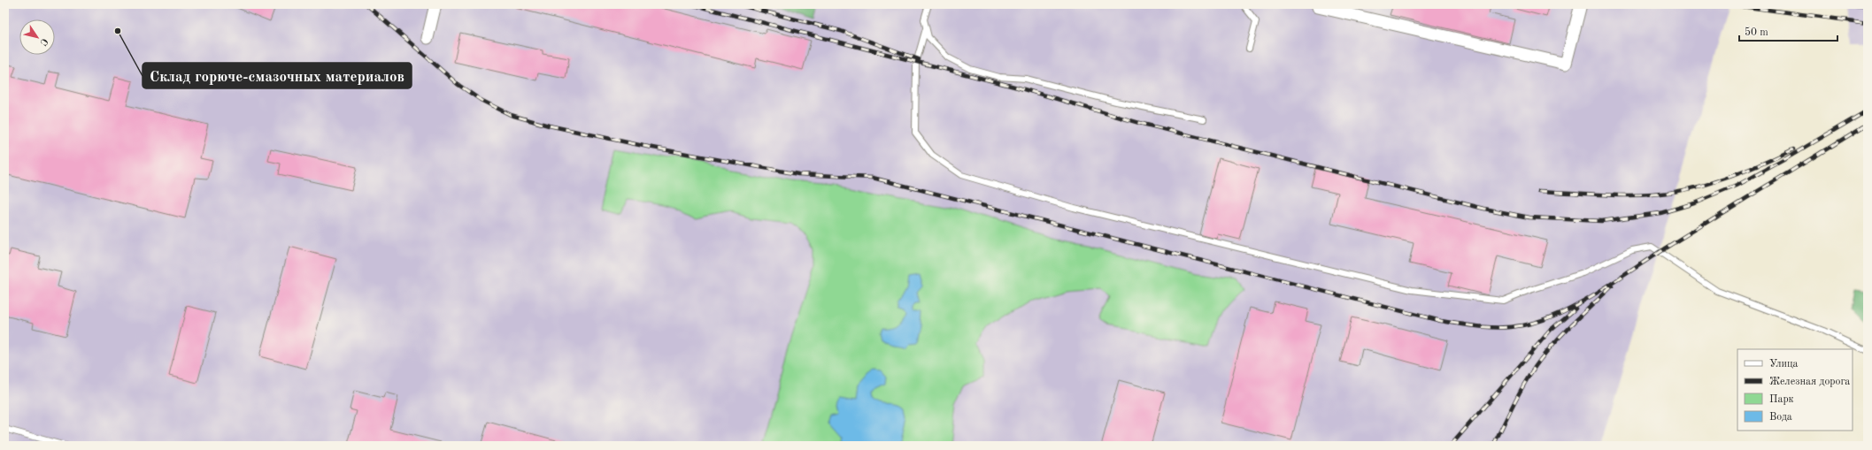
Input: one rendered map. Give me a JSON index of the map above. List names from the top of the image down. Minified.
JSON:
{"places":["Склад горюче-смазочных материалов"],"legend":["Улица","Железная дорога","Парк","Вода"],"scale_bar":"50 m","north":"bottom right"}
